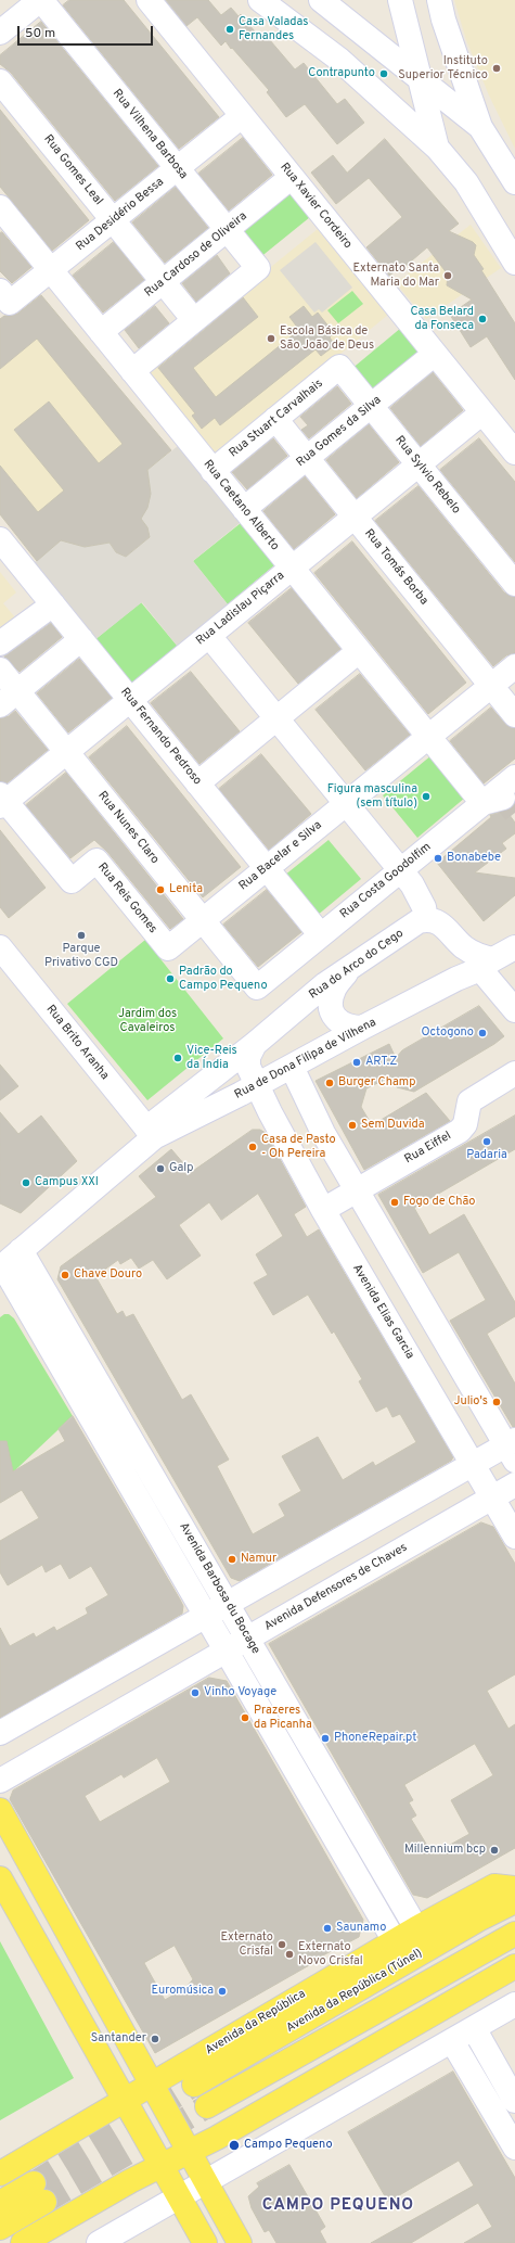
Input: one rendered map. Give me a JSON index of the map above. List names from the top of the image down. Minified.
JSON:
{"streets":{"main road":["Avenida da República (Túnel)","Avenida da República"],"street":["Rua Vilhena Barbosa","Rua Gomes Leal","Rua Xavier Cordeiro","Rua Desidério Bessa","Rua Cardoso de Oliveira","Rua Stuart Carvalhais","Rua Gomes da Silva","Rua Sylvio Rebelo","Rua Caetano Alberto","Rua Tomás Borba","Rua Ladislau Piçarra","Rua Fernando Pedroso","Rua Nunes Claro","Rua Bacelar e Silva","Rua Costa Goodolfim","Rua Reis Gomes","Rua do Arco do Cego","Rua Brito Aranha","Rua de Dona Filipa de Vilhena","Rua Eiffel","Avenida Elias Garcia","Avenida Defensores de Chaves","Avenida Barbosa du Bocage"]},"crossings":[["Rua Vilhena Barbosa","Rua Gomes Leal"],["Rua Vilhena Barbosa","Rua Desidério Bessa"],["Rua Vilhena Barbosa","Rua Cardoso de Oliveira"],["Rua Gomes Leal","Rua Desidério Bessa"],["Rua Gomes Leal","Rua Cardoso de Oliveira"],["Rua Xavier Cordeiro","Rua Desidério Bessa"],["Rua Xavier Cordeiro","Rua Cardoso de Oliveira"],["Rua Xavier Cordeiro","Rua Gomes da Silva"],["Rua Xavier Cordeiro","Rua Ladislau Piçarra"],["Rua Desidério Bessa","Rua Caetano Alberto"],["Rua Cardoso de Oliveira","Rua Caetano Alberto"],["Rua Stuart Carvalhais","Rua Sylvio Rebelo"],["Rua Stuart Carvalhais","Rua Caetano Alberto"],["Rua Stuart Carvalhais","Rua Tomás Borba"],["Rua Gomes da Silva","Rua Sylvio Rebelo"],["Rua Gomes da Silva","Rua Caetano Alberto"],["Rua Gomes da Silva","Rua Tomás Borba"],["Rua Sylvio Rebelo","Rua Ladislau Piçarra"],["Rua Caetano Alberto","Rua Ladislau Piçarra"],["Rua Caetano Alberto","Rua Bacelar e Silva"],["Rua Caetano Alberto","Rua Costa Goodolfim"],["Rua Tomás Borba","Rua Ladislau Piçarra"],["Rua Tomás Borba","Rua Bacelar e Silva"],["Rua Ladislau Piçarra","Rua Fernando Pedroso"],["Rua Ladislau Piçarra","Rua Nunes Claro"],["Rua Ladislau Piçarra","Rua Reis Gomes"],["Rua Fernando Pedroso","Rua Bacelar e Silva"],["Rua Fernando Pedroso","Rua Costa Goodolfim"],["Rua Nunes Claro","Rua Bacelar e Silva"],["Rua Nunes Claro","Rua Costa Goodolfim"],["Rua Bacelar e Silva","Rua Reis Gomes"],["Rua do Arco do Cego","Rua Brito Aranha"],["Rua do Arco do Cego","Rua de Dona Filipa de Vilhena"],["Rua do Arco do Cego","Avenida Elias Garcia"],["Rua Brito Aranha","Rua de Dona Filipa de Vilhena"],["Rua de Dona Filipa de Vilhena","Avenida Elias Garcia"],["Rua Eiffel","Avenida Elias Garcia"],["Avenida Elias Garcia","Avenida Defensores de Chaves"],["Avenida Defensores de Chaves","Avenida Barbosa du Bocage"],["Avenida Barbosa du Bocage","Avenida da República"]],"districts":["CAMPO PEQUENO"],"parks":["Jardim dos Cavaleiros"],"places":["Casa Valadas Fernandes","Instituto Superior Técnico","Contrapunto","Externato Santa Maria do Mar","Casa Belard da Fonseca","Escola Básica de São João de Deus","Figura masculina (sem título)","Bonabebe","Lenita","Parque Privativo CGD","Padrão do Campo Pequeno","Octogono","Vice-Reis da Índia","ART.Z","Burger Champ","Sem Duvida","Padaria","Casa de Pasto - Oh Pereira","Galp","Campus XXI","Fogo de Chão","Chave Douro","Julio's","Namur","Vinho Voyage","Prazeres da Picanha","PhoneRepair.pt","Millennium bcp","Saunamo","Externato Crisfal","Externato Novo Crisfal","Euromúsica","Santander","Campo Pequeno"],"scale_bar":"50 m"}
